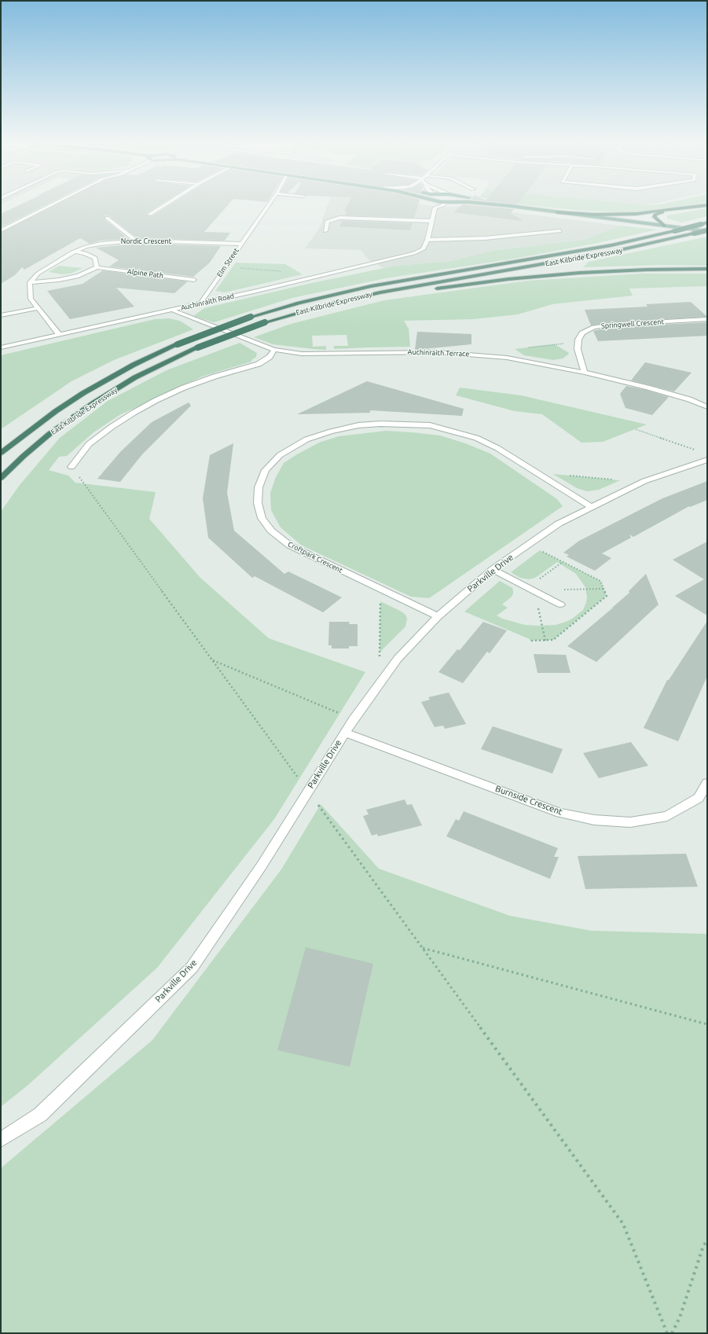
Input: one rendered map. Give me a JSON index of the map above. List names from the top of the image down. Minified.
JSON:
{"streets":{"highway":["East Kilbride Expressway"],"street":["Nordic Crescent","Elm Street","Alpine Path","Auchinraith Road","Springwell Crescent","Auchinraith Terrace","Croftpark Crescent","Parkville Drive","Burnside Crescent"]},"crossings":[["Nordic Crescent","Elm Street"],["Elm Street","Auchinraith Road"],["Auchinraith Road","Auchinraith Terrace"],["Springwell Crescent","Auchinraith Terrace"],["Croftpark Crescent","Parkville Drive"],["Parkville Drive","Burnside Crescent"]]}
